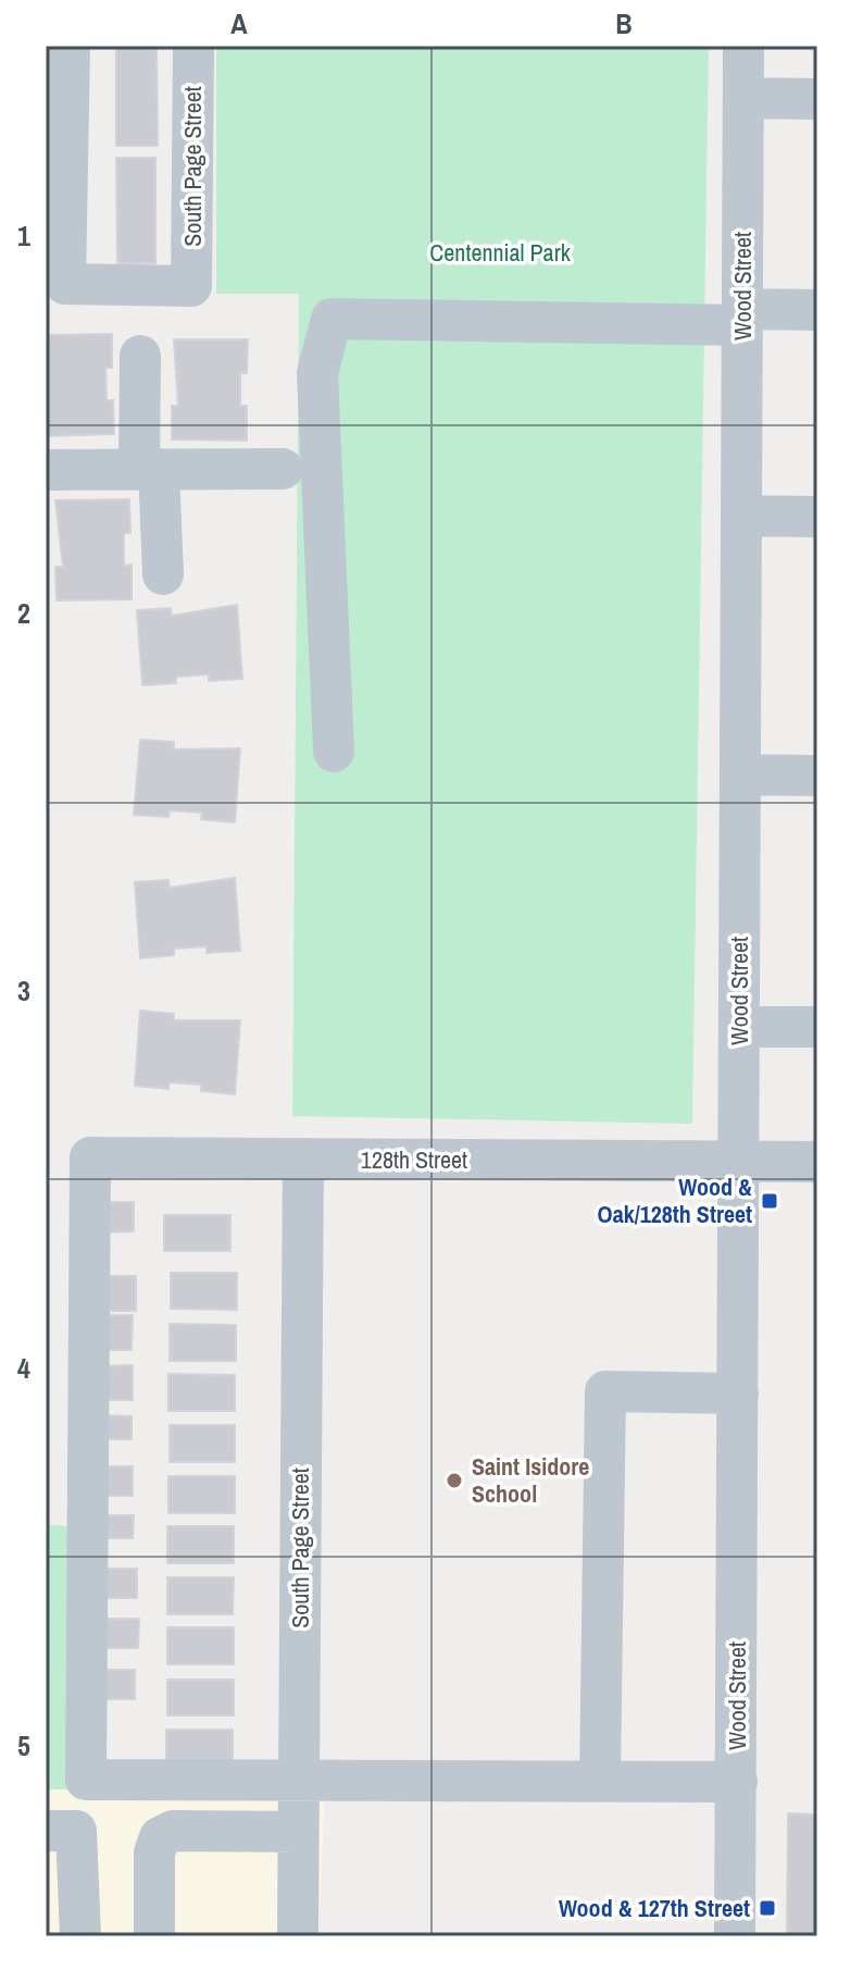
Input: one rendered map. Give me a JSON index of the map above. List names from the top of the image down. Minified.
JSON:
{"streets":{"street":["South Page Street","Wood Street","128th Street"]},"crossings":[["South Page Street","128th Street"],["Wood Street","128th Street"]],"parks":["Centennial Park"],"places":{"transit":["Wood & Oak/128th Street","Wood & 127th Street"],"other":["Saint Isidore School"]},"grid":{"columns":["A","B"],"rows":["1","2","3","4","5"]}}
